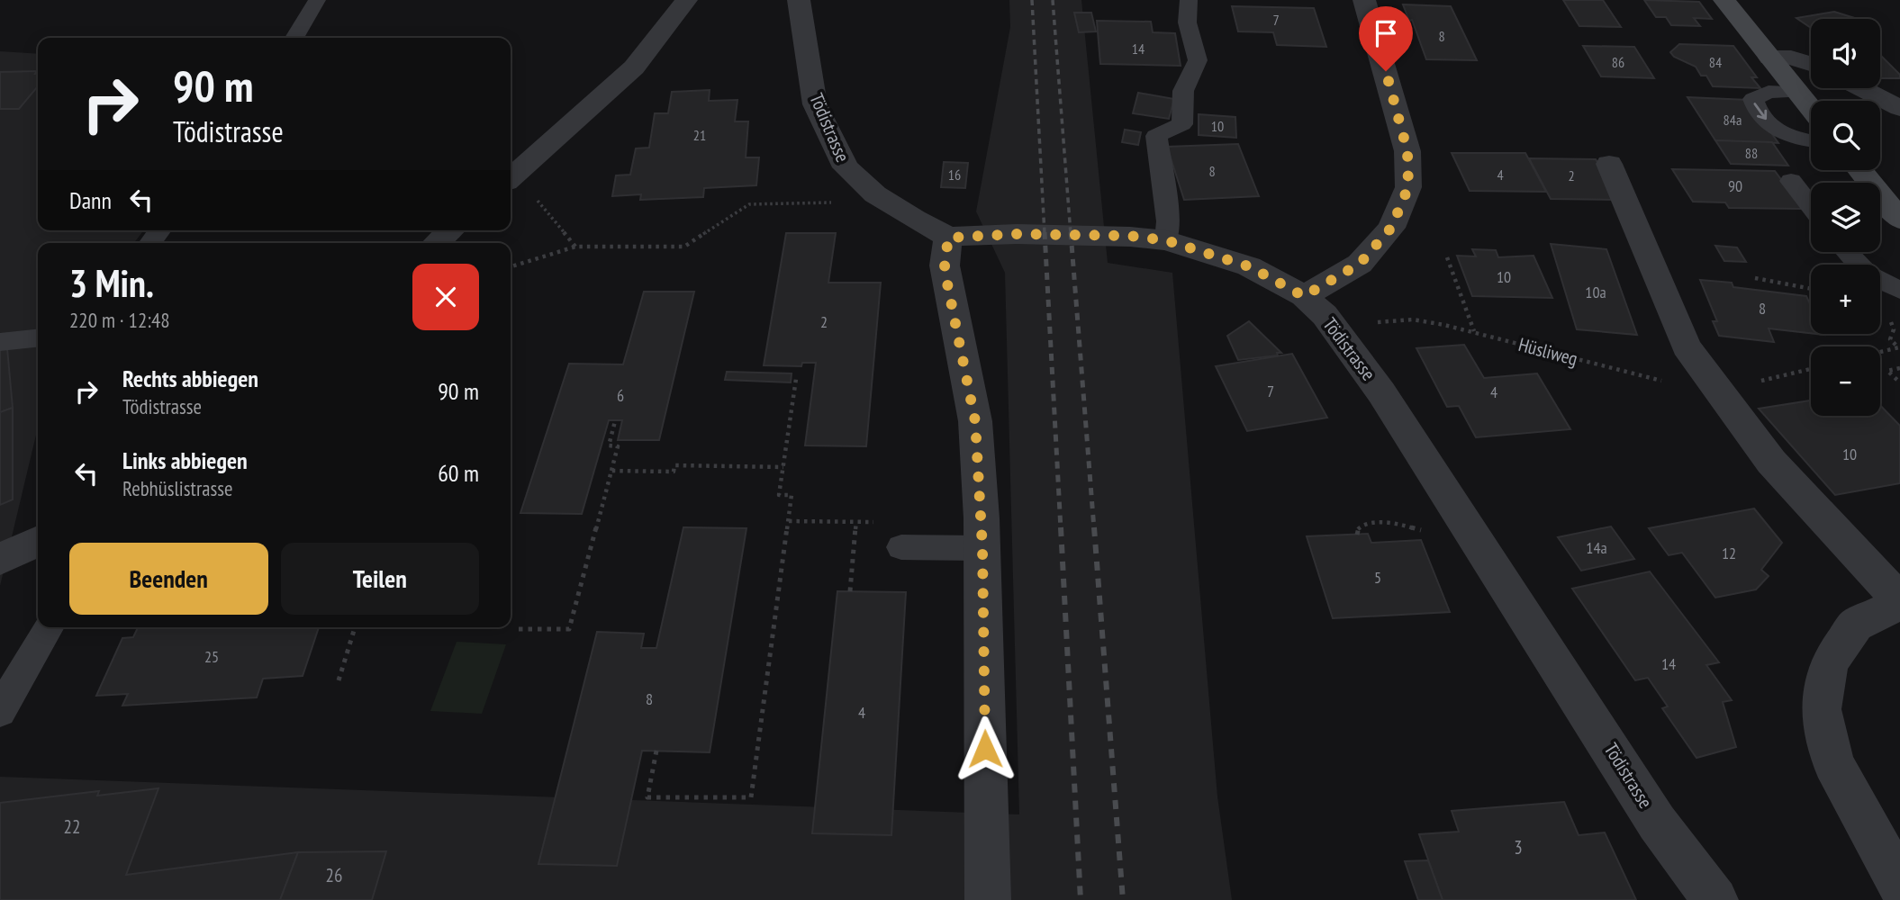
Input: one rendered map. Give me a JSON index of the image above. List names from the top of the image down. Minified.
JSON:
{"streets":{"street":["Tödistrasse"],"path":["Hüsliweg"]},"house_numbers":["7","8","14","86","84","84a","10","21","88","8","16","4","2","90","10","10a","8","2","7","4","6","10","14a","12","5","25","14","8","4","22","3","26"],"page":{"map_buttons":["+","−"],"turn":["90 m","Tödistrasse"],"then":"Dann","heading":["3 Min.","220 m · 12:48"],"list":[{"name":"Rechts abbiegen","note":"Tödistrasse","value":"90 m"},{"name":"Links abbiegen","note":"Rebhüslistrasse","value":"60 m"}],"buttons":["Beenden","Teilen"]}}
